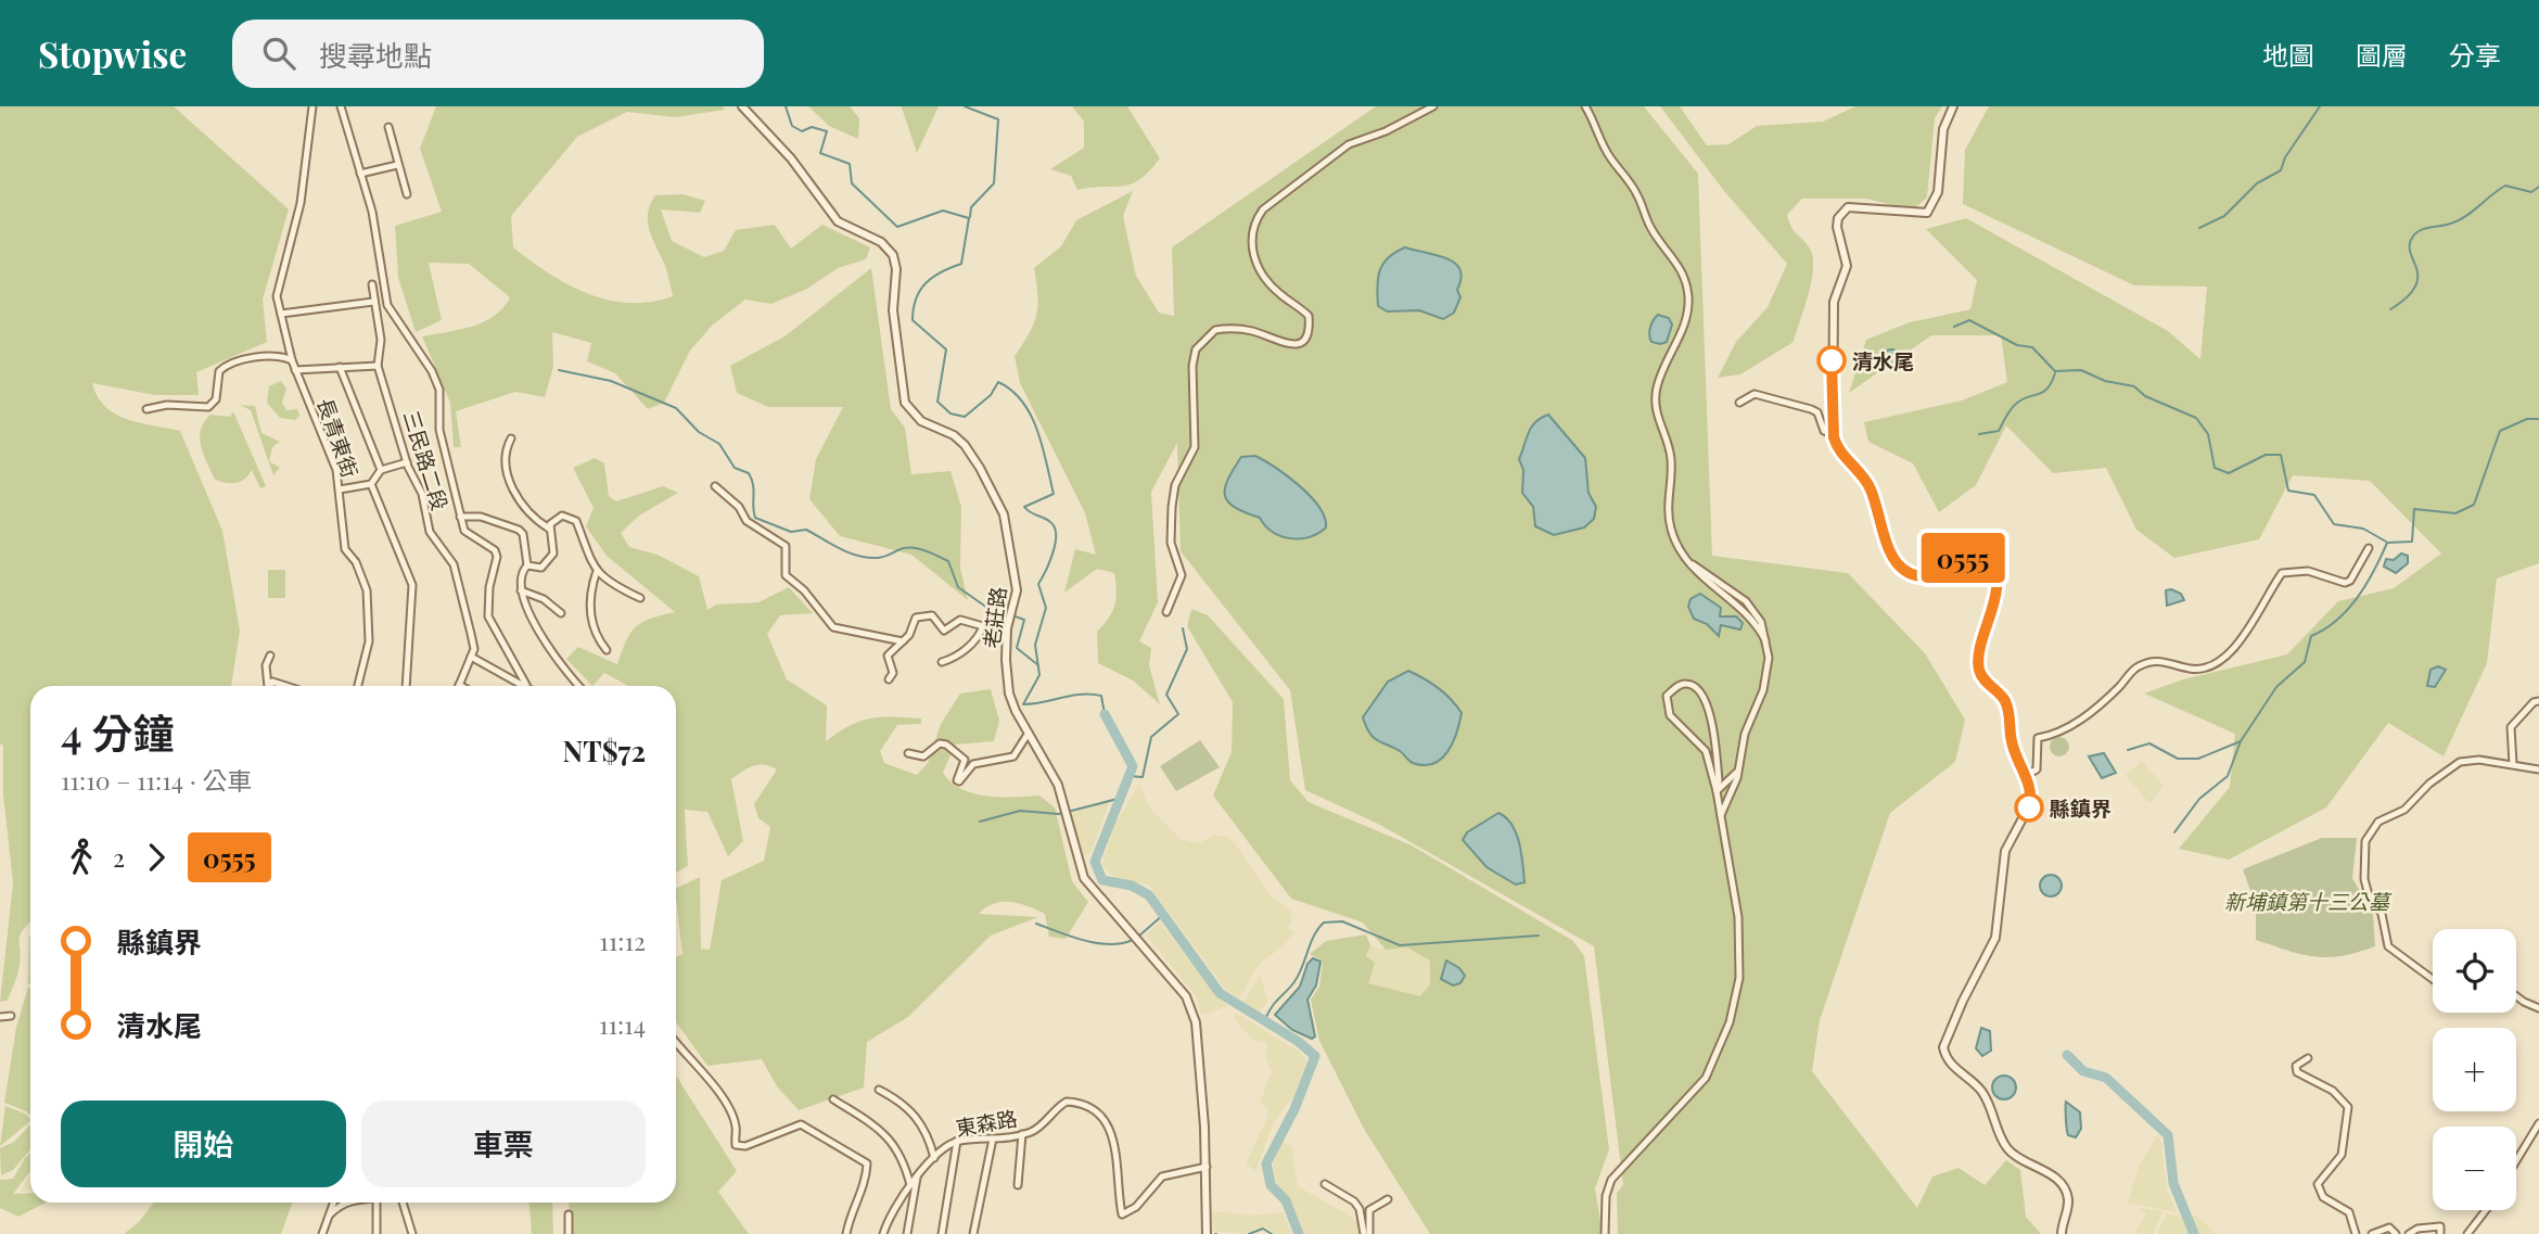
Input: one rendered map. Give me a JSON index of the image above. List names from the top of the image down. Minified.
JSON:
{"streets":{"street":["長青東街","三民路二段","老莊路","東森路"]},"crossings":[["長青東街","三民路二段"],["老莊路","東森路"]],"parks":["新埔鎮第十三公墓"],"places":["清水尾","縣鎮界"],"lines":["bus line 0555"],"page":{"header":"Stopwise","search":"搜尋地點","nav":["地圖","圖層","分享"],"on_map":"0555","heading":["4 分鐘","11:10 – 11:14 · 公車","NT$72"],"legs":["2","0555"],"list":[{"name":"縣鎮界","value":"11:12"},{"name":"清水尾","value":"11:14"}],"map_buttons":["+","−"],"buttons":["開始","車票"]}}
